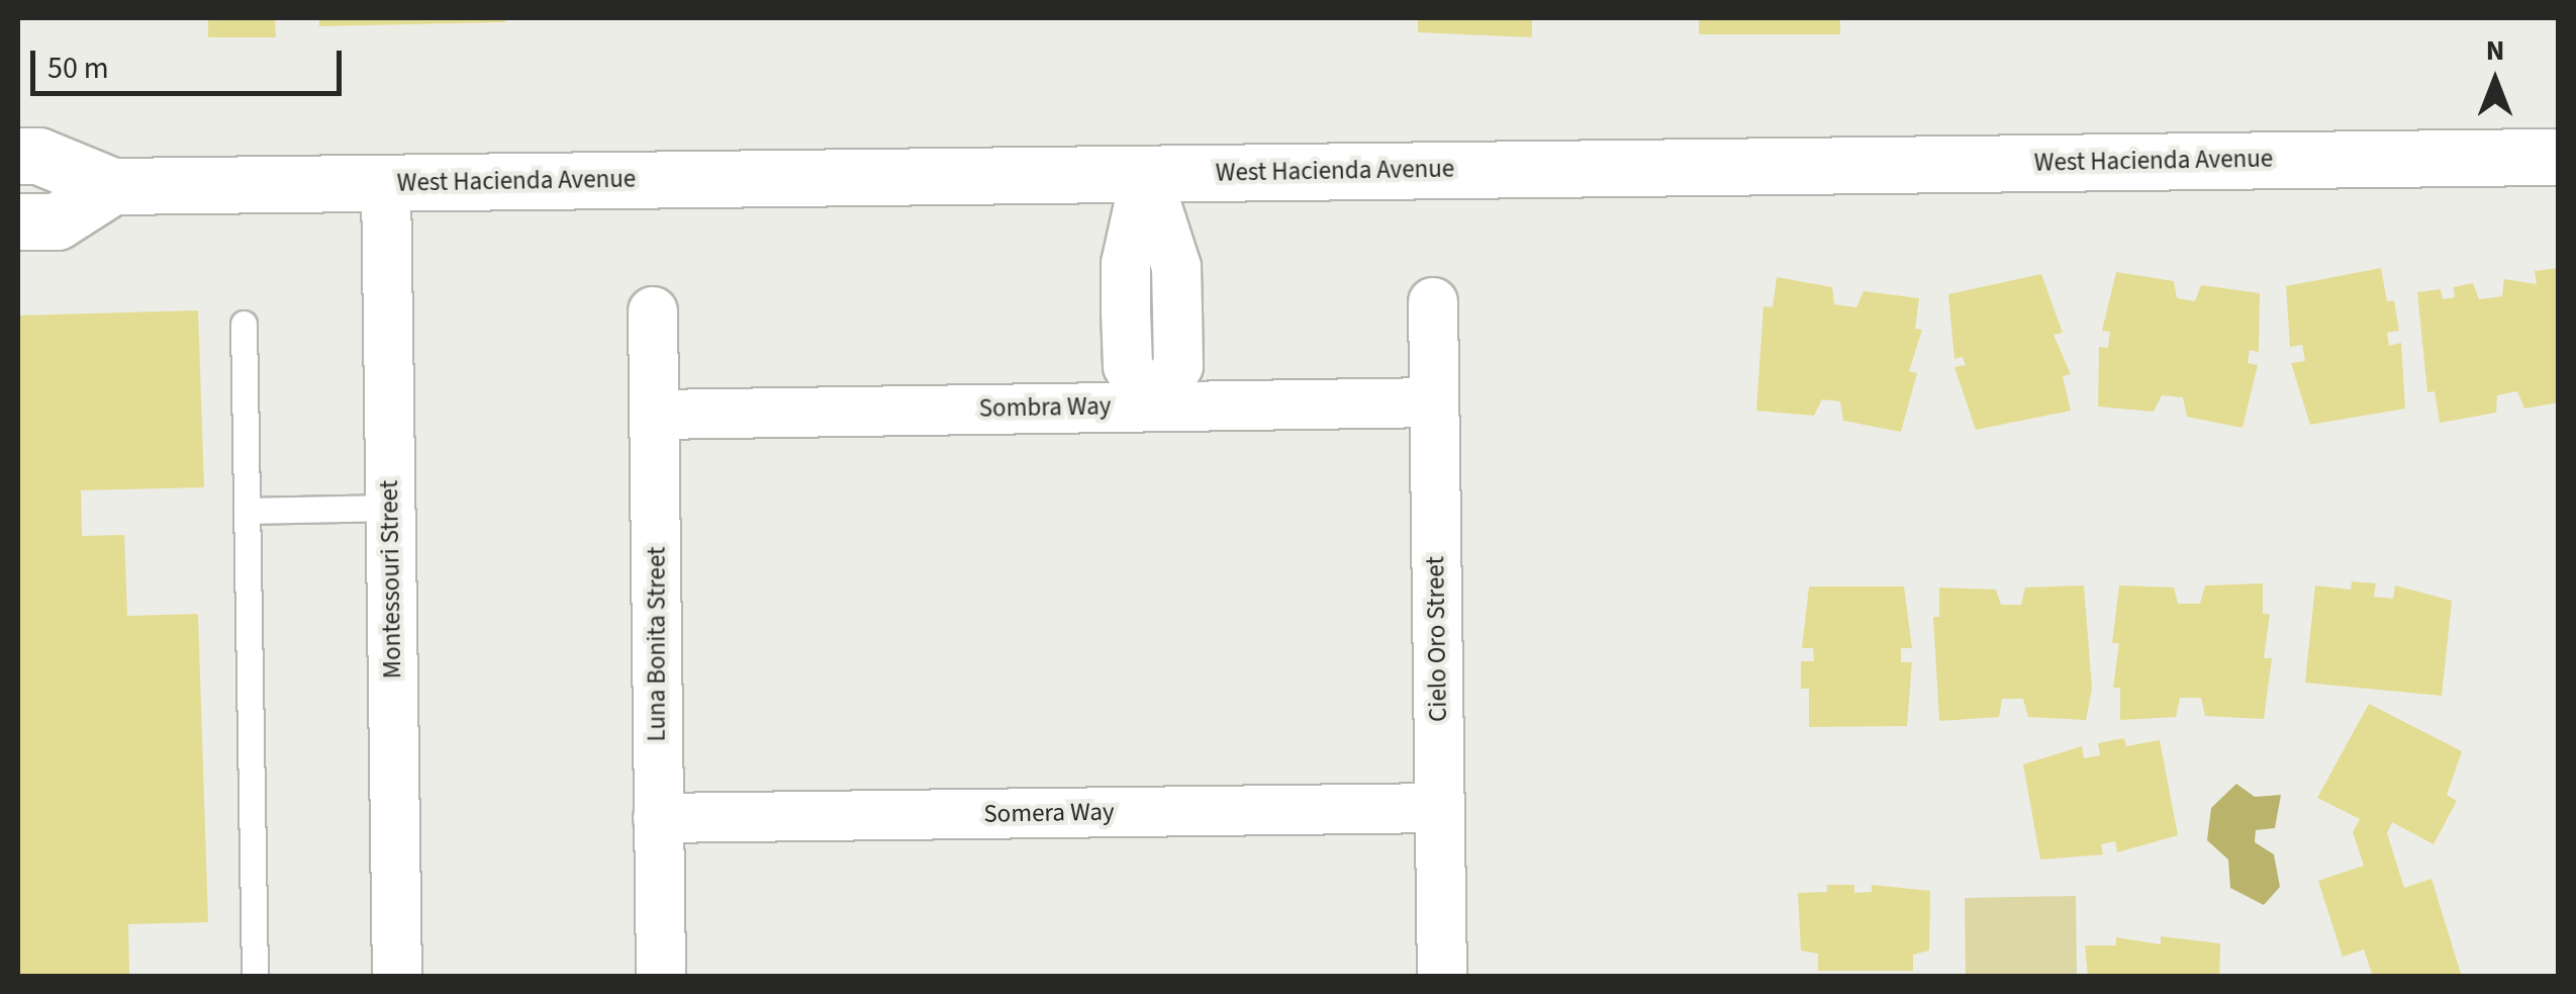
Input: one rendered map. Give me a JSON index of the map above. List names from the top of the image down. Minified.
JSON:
{"streets":{"main road":["West Hacienda Avenue"],"street":["Sombra Way","Montessouri Street","Cielo Oro Street","Luna Bonita Street","Somera Way"]},"crossings":[["West Hacienda Avenue","Montessouri Street"],["Sombra Way","Cielo Oro Street"],["Sombra Way","Luna Bonita Street"],["Cielo Oro Street","Somera Way"],["Luna Bonita Street","Somera Way"]],"scale_bar":"50 m","north":"top"}
